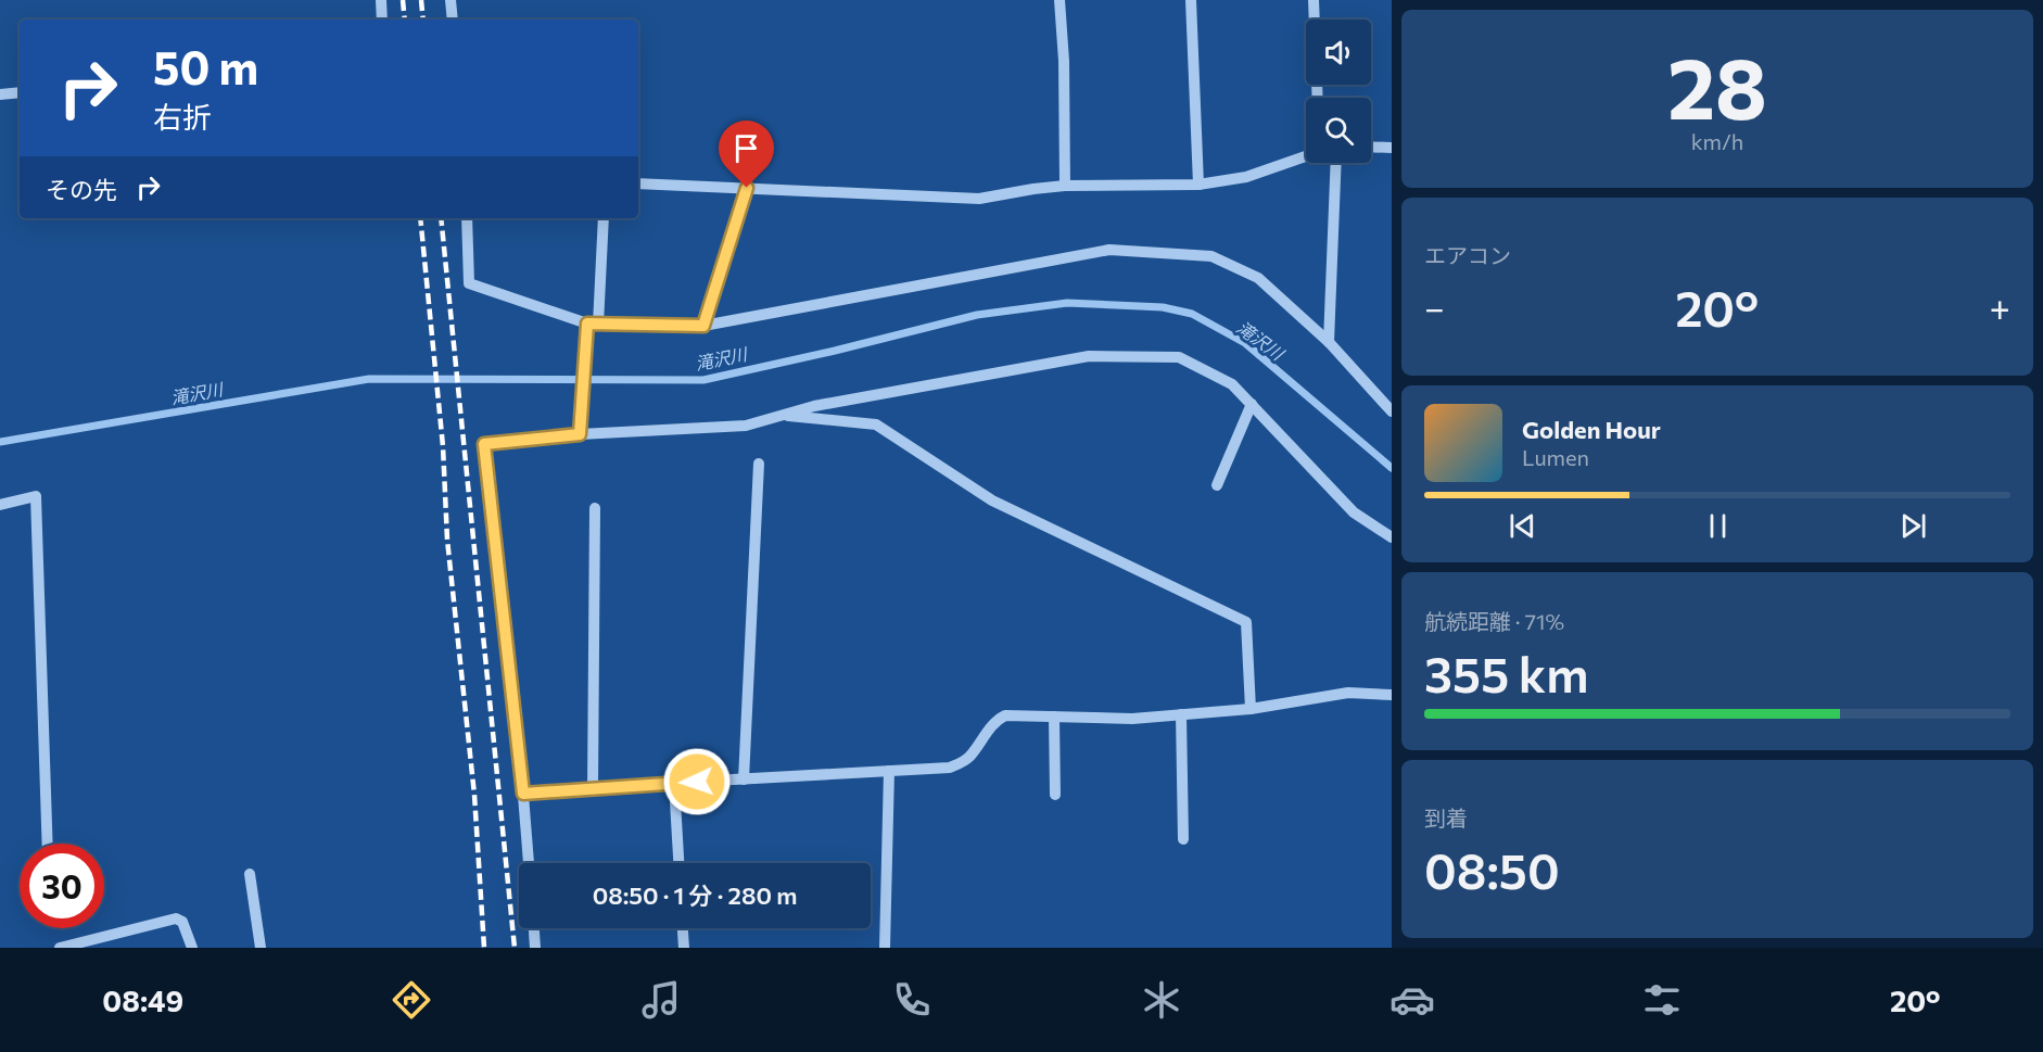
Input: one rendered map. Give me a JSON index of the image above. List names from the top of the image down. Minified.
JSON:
{"water":["滝沢川"],"page":{"tile":[["28","km/h"],"エアコン",["航続距離 · 71%","355 km"],["到着","08:50"]],"turn":["50 m","右折"],"then":"その先","heat":["−","20°","+"],"song":["Golden Hour","Lumen"],"limit":"30","trip":"08:50 · 1 分 · 280 m","tabs":["08:49","20°"]}}
